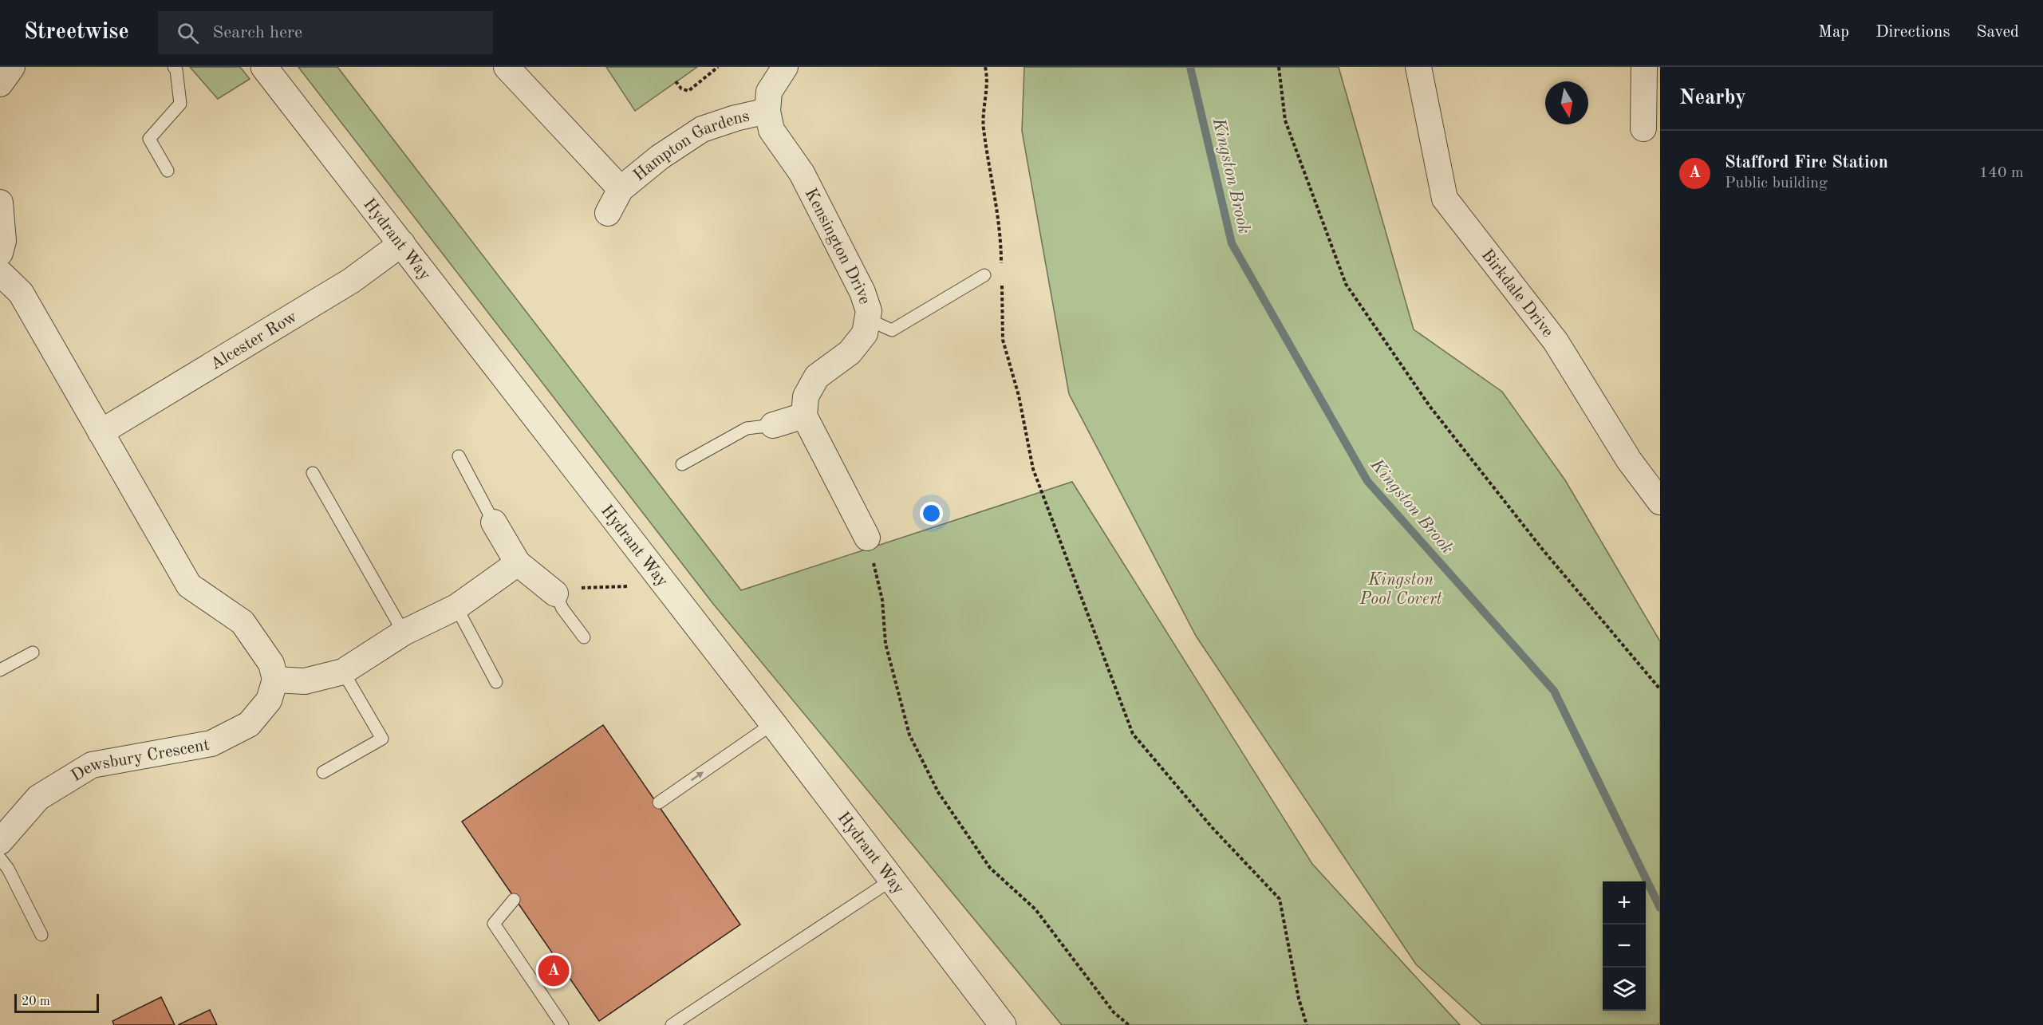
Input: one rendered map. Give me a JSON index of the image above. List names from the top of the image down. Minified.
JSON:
{"streets":{"street":["Hampton Gardens","Hydrant Way","Kensington Drive","Birkdale Drive","Alcester Row","Dewsbury Crescent"]},"crossings":[["Hampton Gardens","Kensington Drive"],["Hydrant Way","Alcester Row"]],"water":["Kingston Brook"],"parks":["Kingston Pool Covert"],"scale_bar":"20 m","north":"bottom","page":{"header":"Streetwise","search":"Search here","nav":["Map","Directions","Saved"],"heading":"Nearby","list":[{"mark":"A","name":"Stafford Fire Station","note":"Public building","value":"140 m"}],"map_buttons":["+","−"],"pins":"A","scale":"20 m"}}
